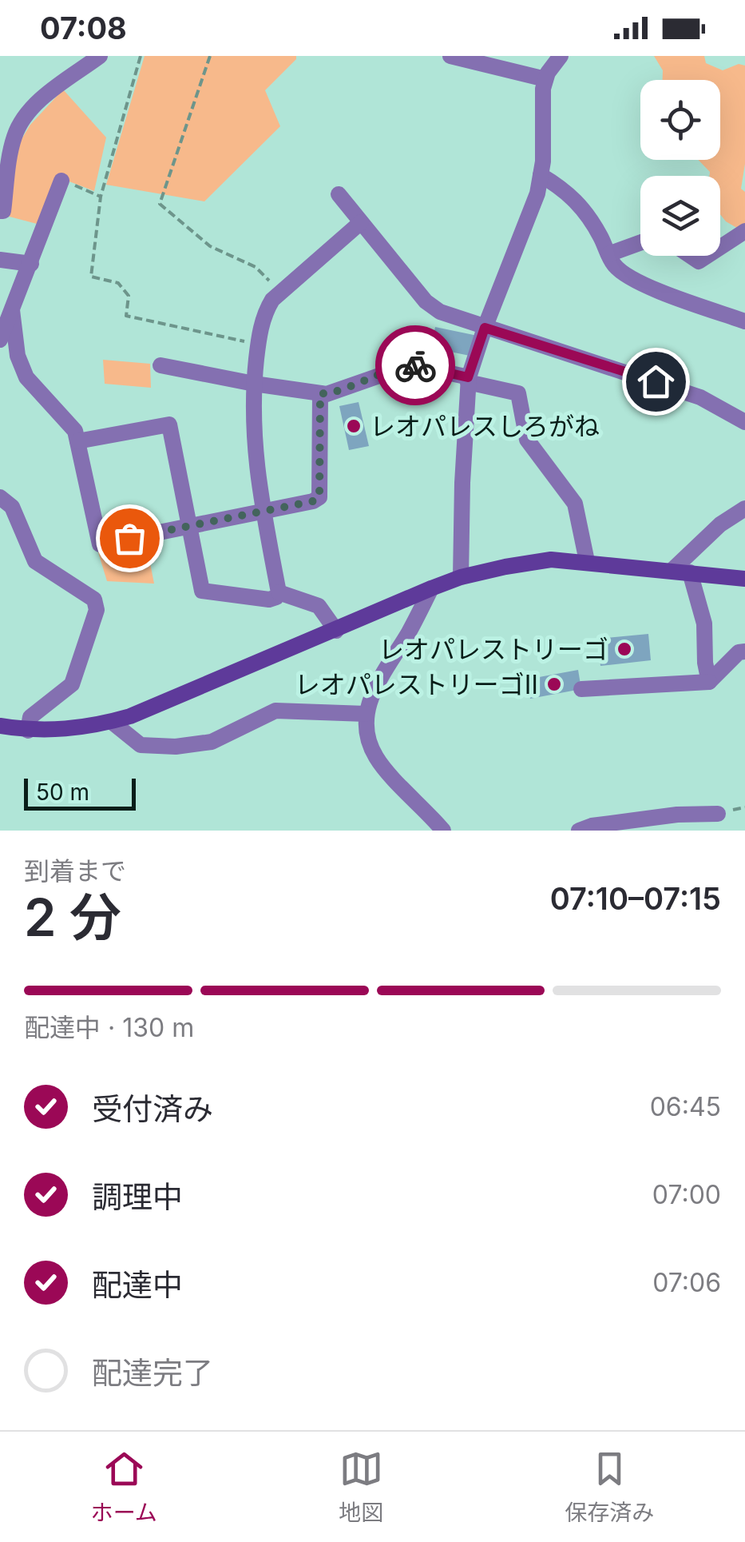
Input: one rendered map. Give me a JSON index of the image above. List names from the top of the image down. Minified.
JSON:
{"places":["レオパレスしろがね","レオパレストリーゴ","レオパレストリーゴⅡ"],"scale_bar":"50 m","page":{"status":"07:08","scale":"50 m","heading":["2 分","到着まで","07:10–07:15"],"bar":"配達中 · 130 m","list":[["受付済み","06:45"],["調理中","07:00"],["配達中","07:06"],"配達完了"],"tabs":["ホーム","地図","保存済み"]}}
